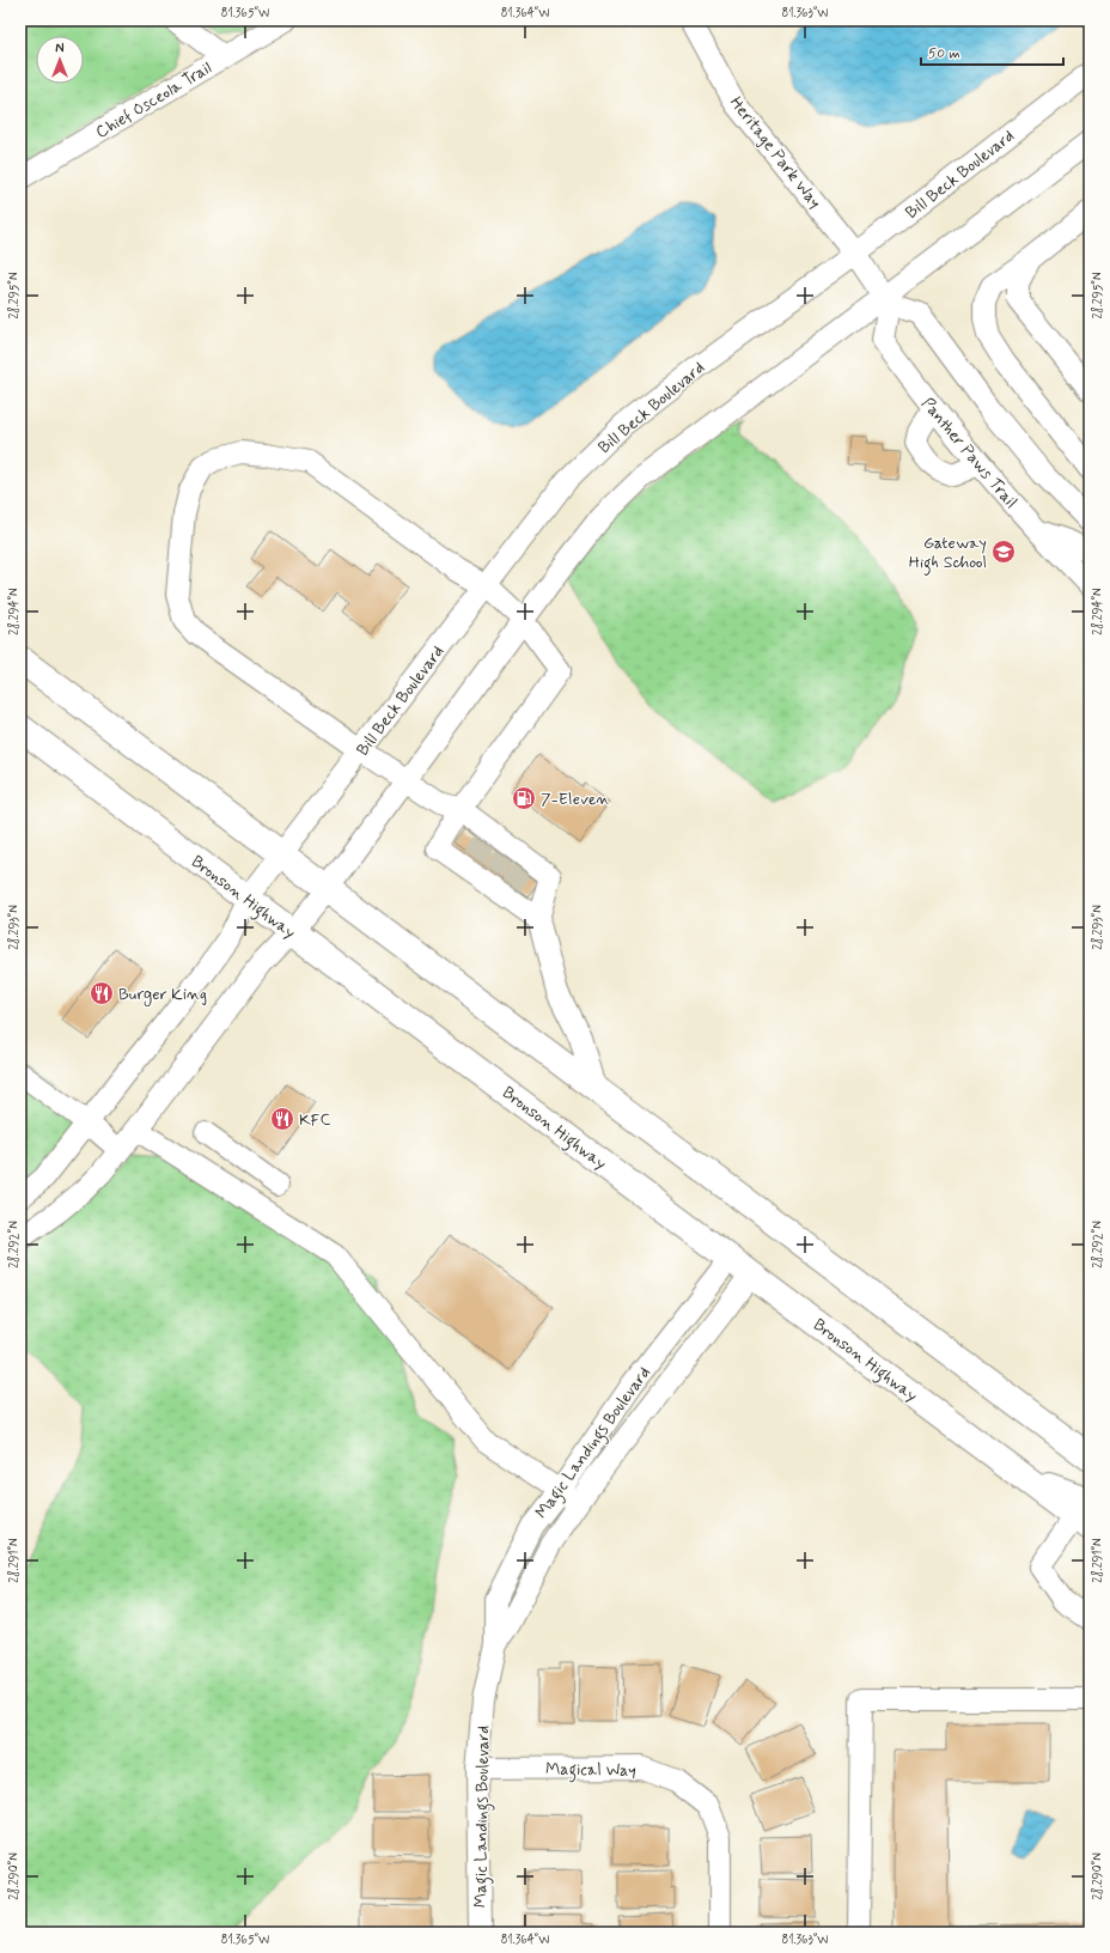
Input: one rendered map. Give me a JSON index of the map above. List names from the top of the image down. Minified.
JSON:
{"streets":{"highway":["Bronson Highway"],"street":["Chief Osceola Trail","Heritage Park Way","Bill Beck Boulevard","Panther Paws Trail","Magic Landings Boulevard","Magical Way"]},"crossings":[["Heritage Park Way","Bill Beck Boulevard"],["Bill Beck Boulevard","Bronson Highway"],["Bronson Highway","Magic Landings Boulevard"],["Magic Landings Boulevard","Magical Way"]],"places":{"school or university":["Gateway High School"],"fuel station":["7-Eleven"],"restaurant":["Burger King","KFC"]},"scale_bar":"50 m","north":"top","coordinates":["81.365°W","81.364°W","81.363°W","28.295°N","28.294°N","28.293°N","28.292°N","28.291°N","28.290°N"]}
